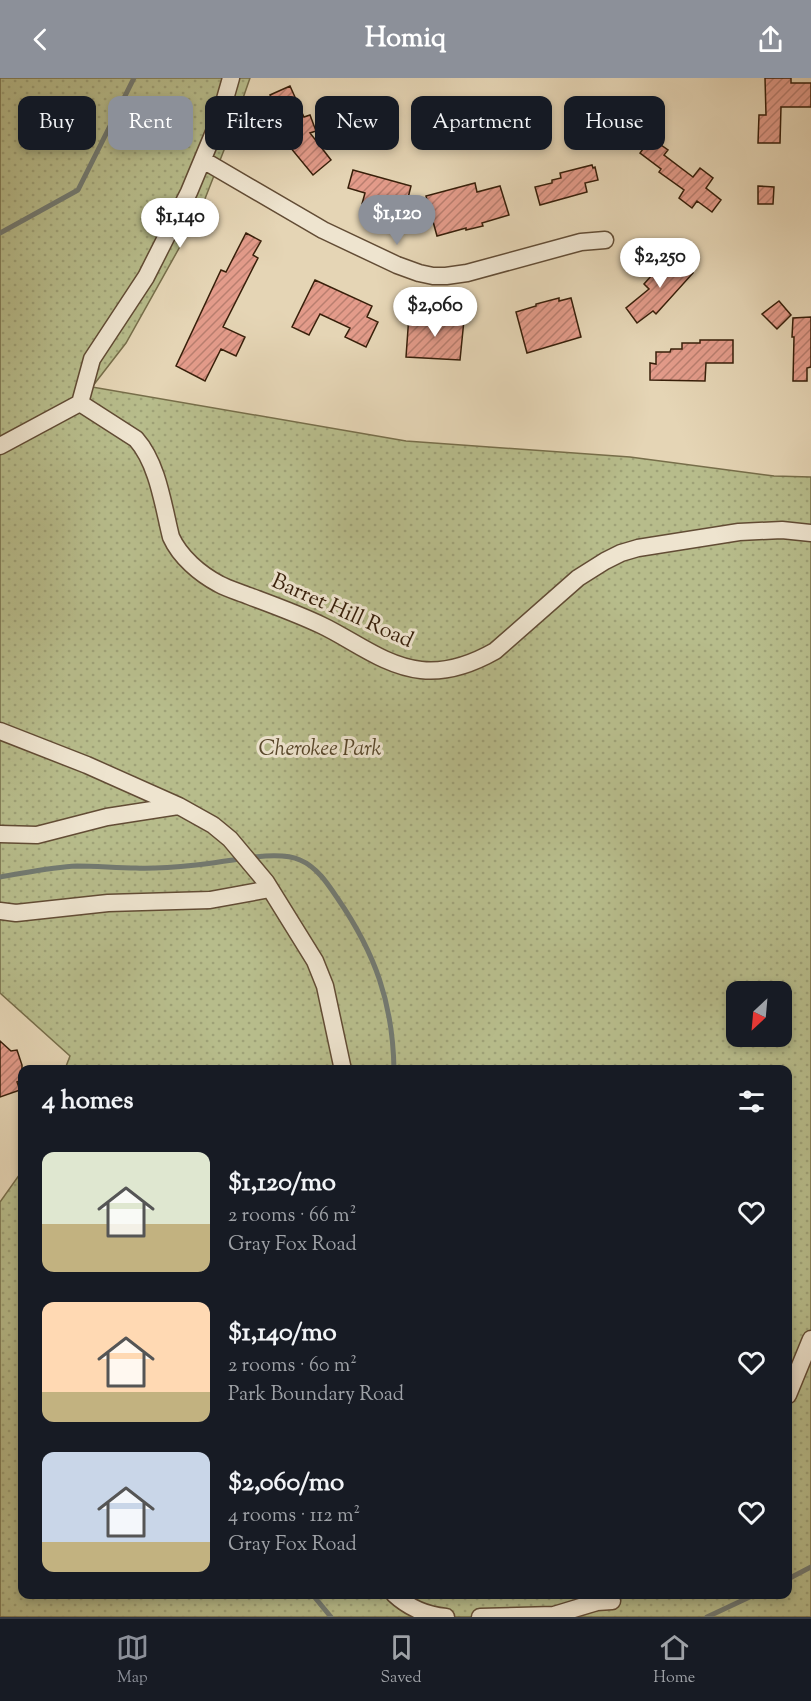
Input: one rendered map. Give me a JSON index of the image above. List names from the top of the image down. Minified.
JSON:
{"streets":{"street":["Barret Hill Road"]},"parks":["Cherokee Park"],"north":"bottom left","page":{"header":"Homiq","chip":["Buy","Rent","Filters","New","Apartment","House"],"price":["$1,120","$1,140","$2,250","$2,060"],"heading":"4 homes","list":[{"name":"$1,120/mo","note":"2 rooms · 66 m² · Gray Fox Road"},{"name":"$1,140/mo","note":"2 rooms · 60 m² · Park Boundary Road"},{"name":"$2,060/mo","note":"4 rooms · 112 m² · Gray Fox Road"}],"tabs":["Map","Saved","Home"]}}
